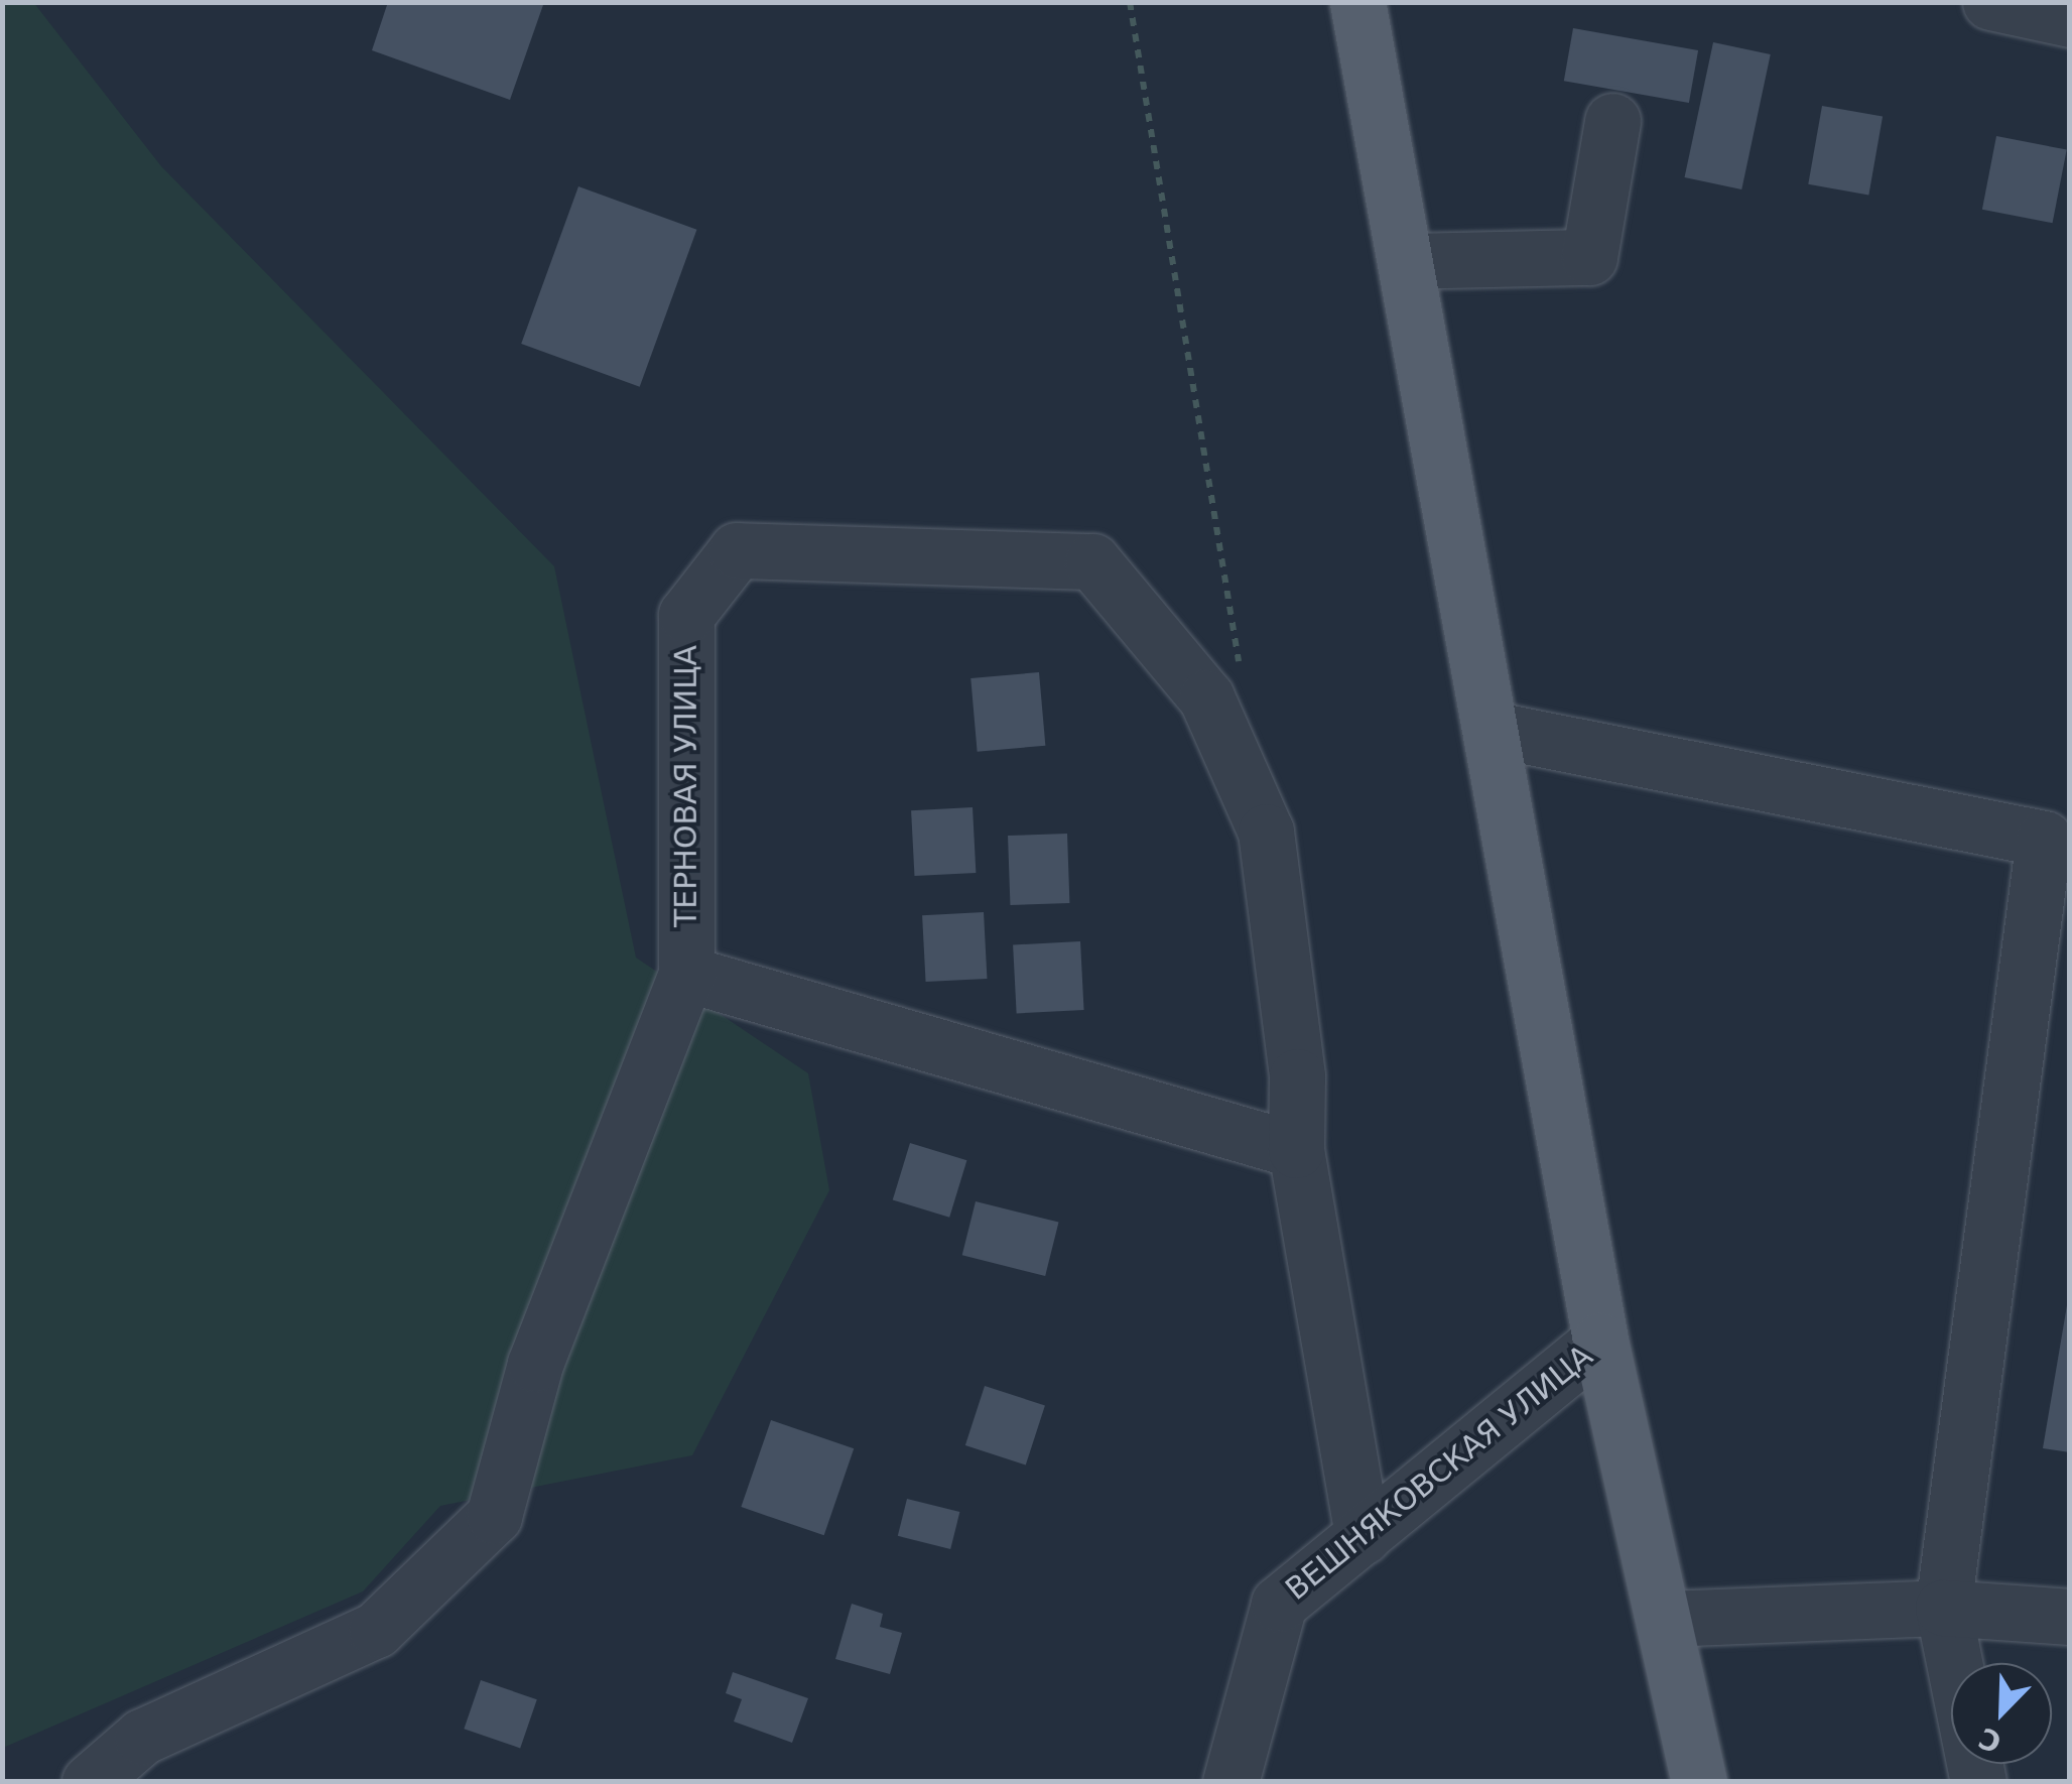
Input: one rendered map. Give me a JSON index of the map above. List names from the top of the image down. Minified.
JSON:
{"streets":{"street":["ТЕРНОВАЯ УЛИЦА","ВЕШНЯКОВСКАЯ УЛИЦА"]},"north":"bottom left"}
